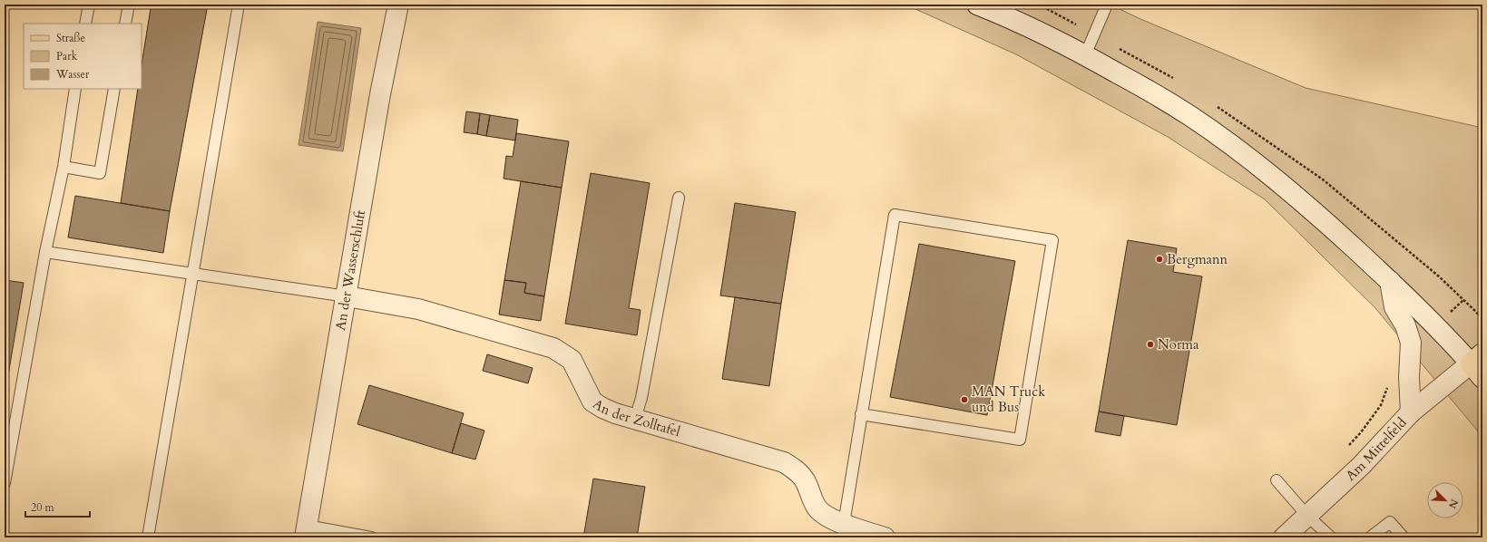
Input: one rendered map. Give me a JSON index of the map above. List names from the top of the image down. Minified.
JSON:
{"streets":{"street":["An der Wasserschluft","An der Zolltafel","Am Mittelfeld"]},"crossings":[["An der Wasserschluft","An der Zolltafel"]],"places":["Bergmann","Norma","MAN Truck und Bus"],"legend":["Straße","Park","Wasser"],"scale_bar":"20 m","north":"bottom right"}
